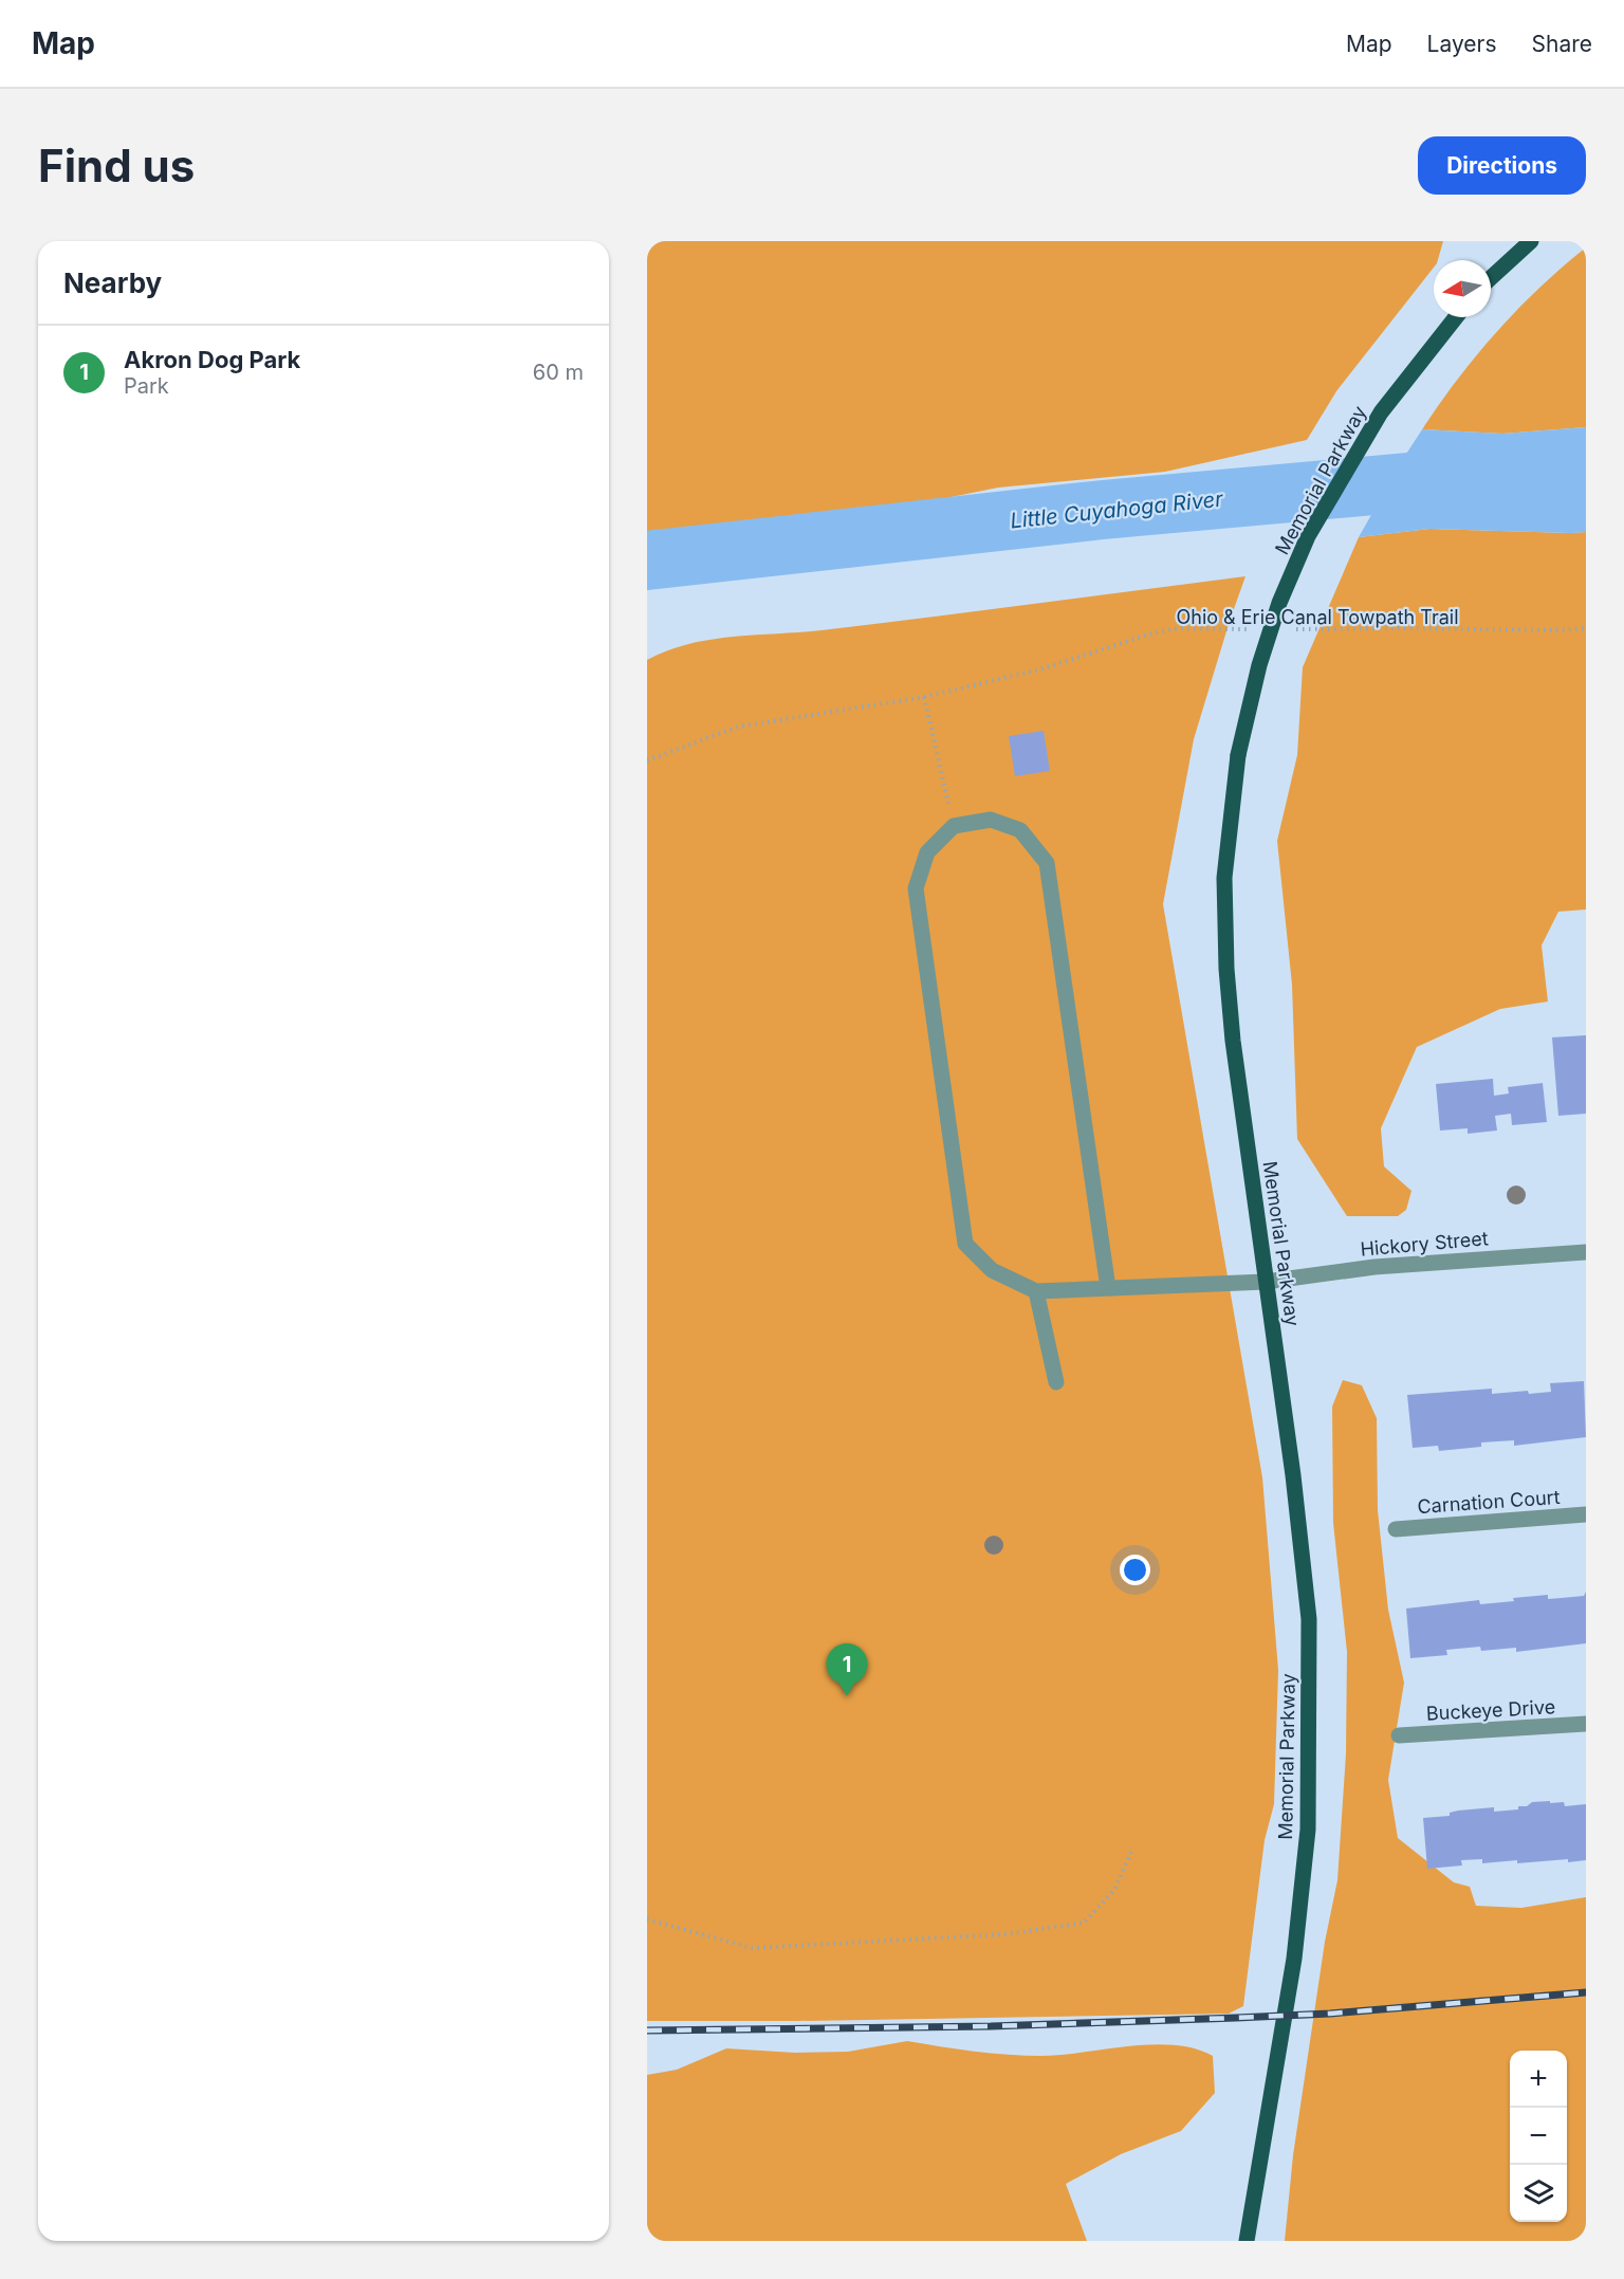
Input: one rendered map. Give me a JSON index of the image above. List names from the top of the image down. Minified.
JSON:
{"streets":{"main road":["Memorial Parkway"],"street":["Hickory Street","Carnation Court","Buckeye Drive"],"path":["Ohio & Erie Canal Towpath Trail"]},"crossings":[["Memorial Parkway","Hickory Street"]],"water":["Little Cuyahoga River"],"north":"left","page":{"header":"Map","nav":["Map","Layers","Share"],"buttons":"Directions","title":"Find us","heading":"Nearby","list":[{"mark":"1","name":"Akron Dog Park","note":"Park","value":"60 m"}],"pins":"1","map_buttons":["+","−"]}}
